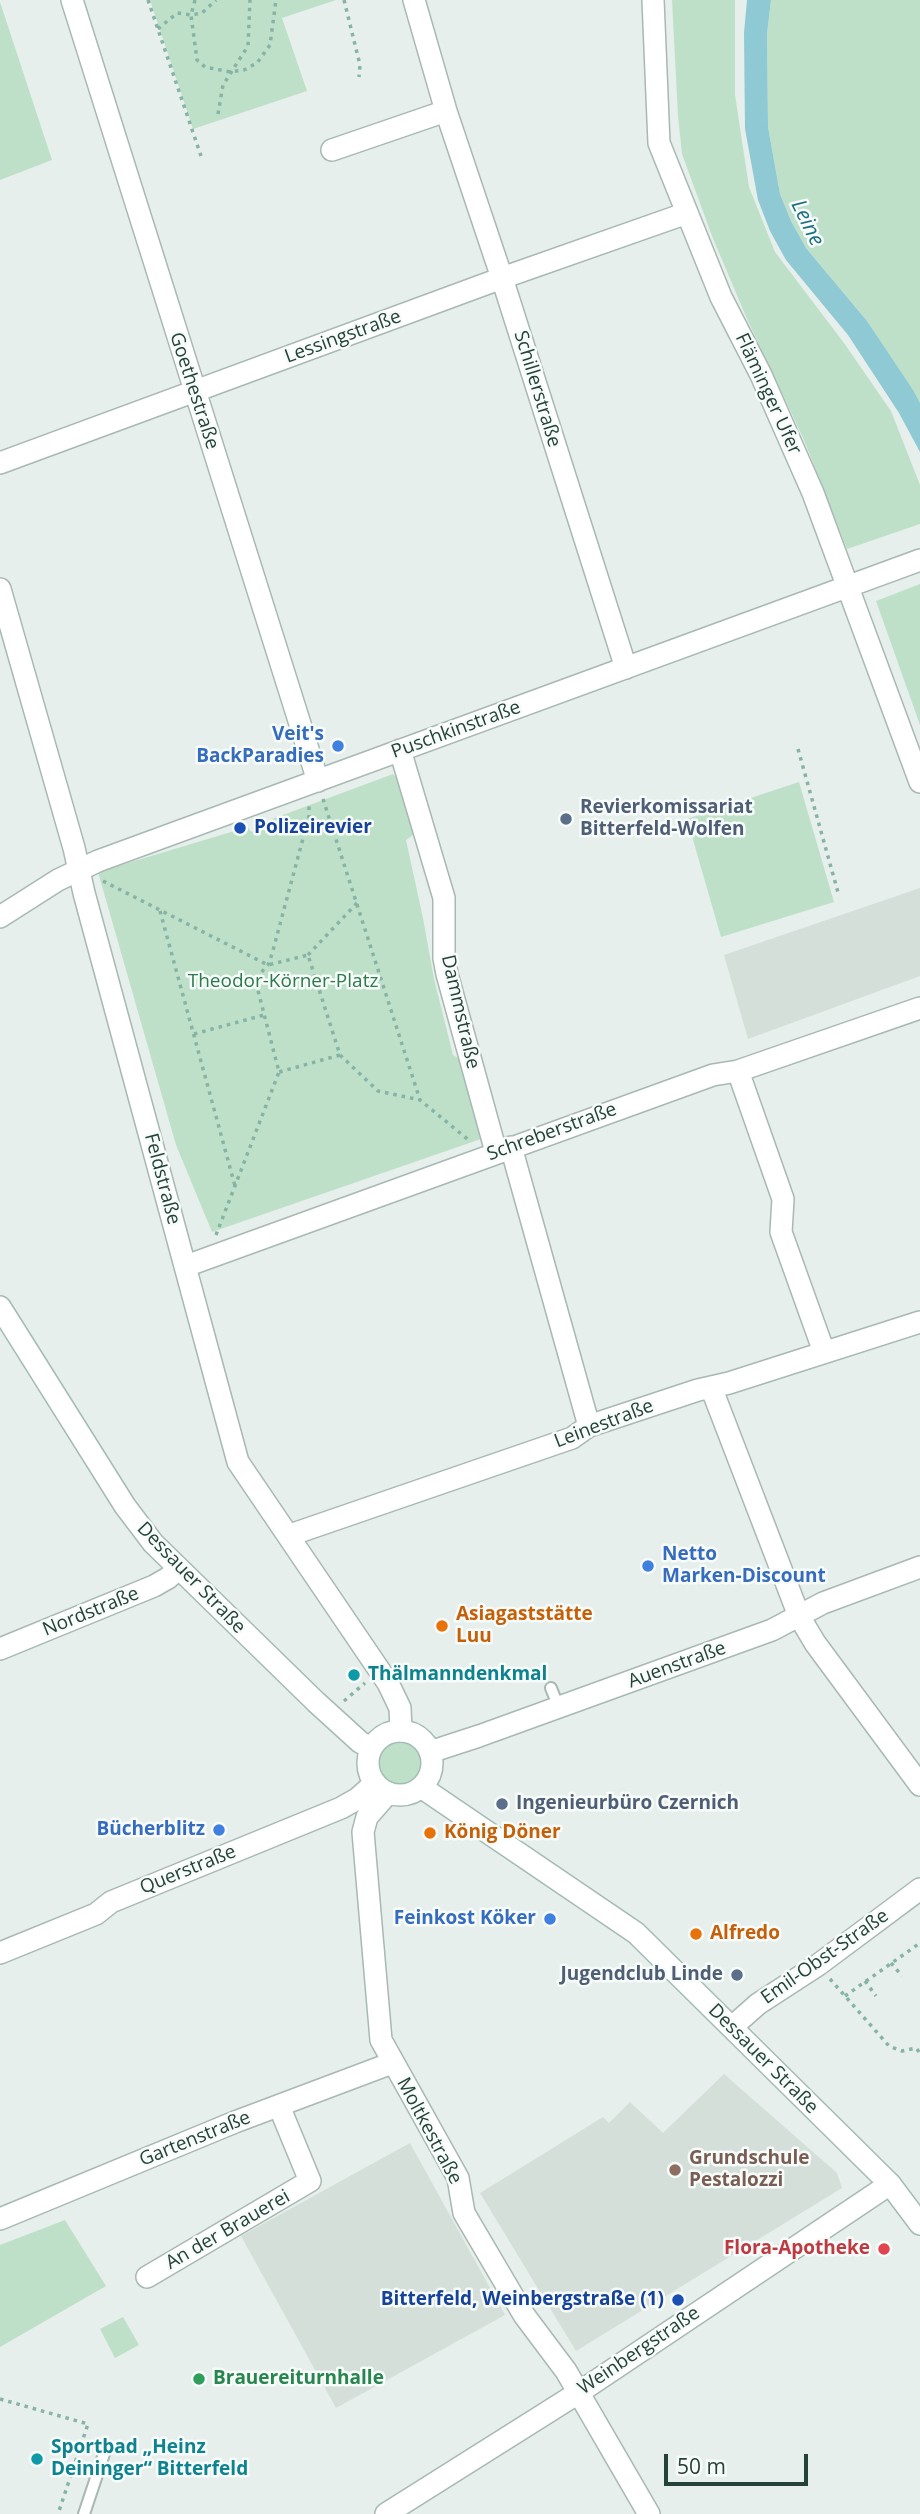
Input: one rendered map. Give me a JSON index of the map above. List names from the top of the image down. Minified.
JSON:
{"streets":{"street":["Lessingstraße","Schillerstraße","Goethestraße","Fläminger Ufer","Puschkinstraße","Dammstraße","Schreberstraße","Feldstraße","Leinestraße","Dessauer Straße","Nordstraße","Auenstraße","Querstraße","Emil-Obst-Straße","Moltkestraße","Gartenstraße","An der Brauerei","Weinbergstraße"]},"crossings":[["Lessingstraße","Schillerstraße"],["Lessingstraße","Goethestraße"],["Lessingstraße","Fläminger Ufer"],["Schillerstraße","Puschkinstraße"],["Goethestraße","Puschkinstraße"],["Fläminger Ufer","Puschkinstraße"],["Puschkinstraße","Dammstraße"],["Puschkinstraße","Feldstraße"],["Dammstraße","Schreberstraße"],["Dammstraße","Leinestraße"],["Schreberstraße","Feldstraße"],["Feldstraße","Leinestraße"],["Feldstraße","Dessauer Straße"],["Feldstraße","Auenstraße"],["Feldstraße","Querstraße"],["Feldstraße","Moltkestraße"],["Dessauer Straße","Nordstraße"],["Dessauer Straße","Auenstraße"],["Dessauer Straße","Querstraße"],["Dessauer Straße","Emil-Obst-Straße"],["Dessauer Straße","Moltkestraße"],["Dessauer Straße","Weinbergstraße"],["Auenstraße","Querstraße"],["Auenstraße","Moltkestraße"],["Querstraße","Moltkestraße"],["Moltkestraße","Gartenstraße"],["Moltkestraße","Weinbergstraße"],["Gartenstraße","An der Brauerei"]],"water":["Leine"],"parks":["Theodor-Körner-Platz"],"places":["Veit's BackParadies","Revierkomissariat Bitterfeld-Wolfen","Polizeirevier","Netto Marken-Discount","Asiagaststätte Luu","Thälmanndenkmal","Ingenieurbüro Czernich","Bücherblitz","König Döner","Feinkost Köker","Alfredo","Jugendclub Linde","Grundschule Pestalozzi","Flora-Apotheke","Bitterfeld, Weinbergstraße (1)","Brauereiturnhalle","Sportbad „Heinz Deininger“ Bitterfeld"],"scale_bar":"50 m"}
